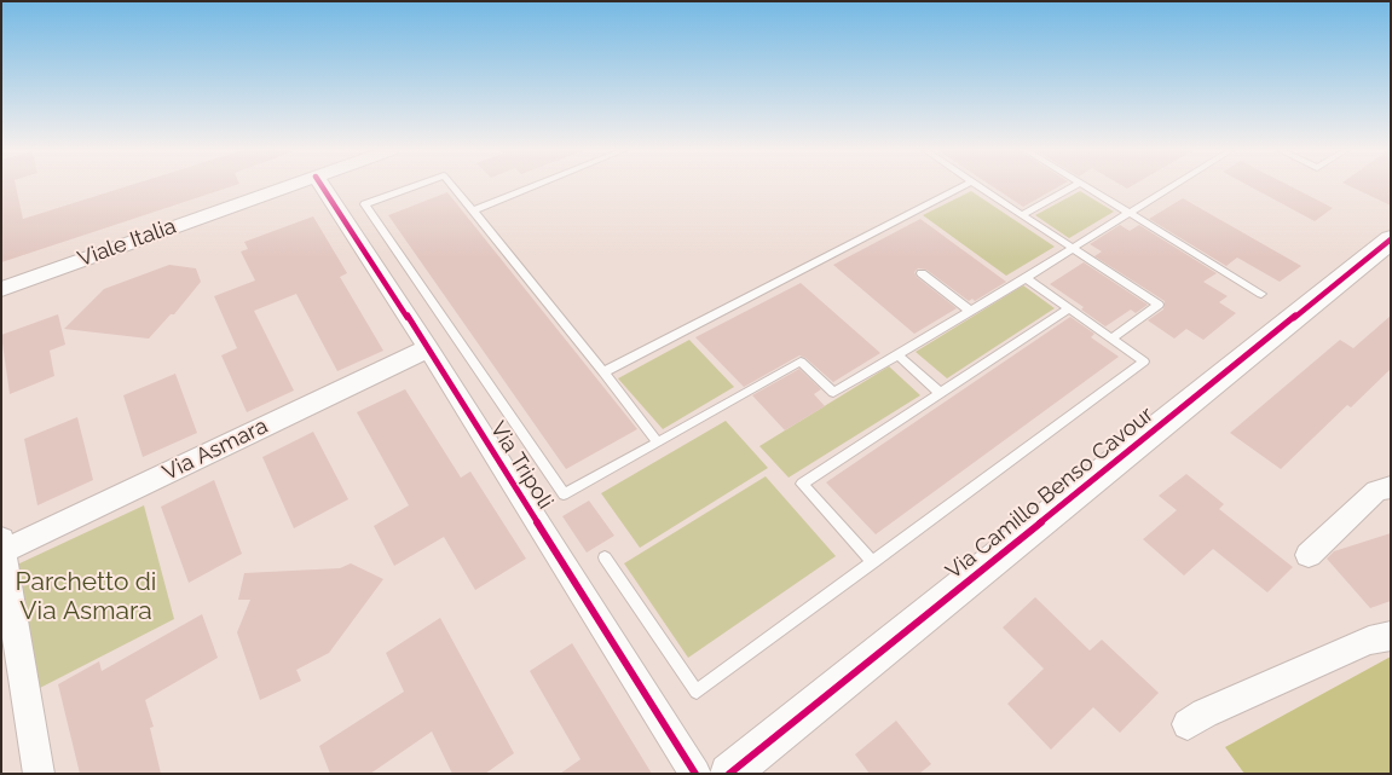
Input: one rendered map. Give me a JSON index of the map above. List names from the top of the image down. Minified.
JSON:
{"streets":{"street":["Viale Italia","Via Asmara","Via Tripoli","Via Camillo Benso Cavour"]},"crossings":[["Via Asmara","Via Tripoli"]],"parks":["Parchetto di Via Asmara"]}
